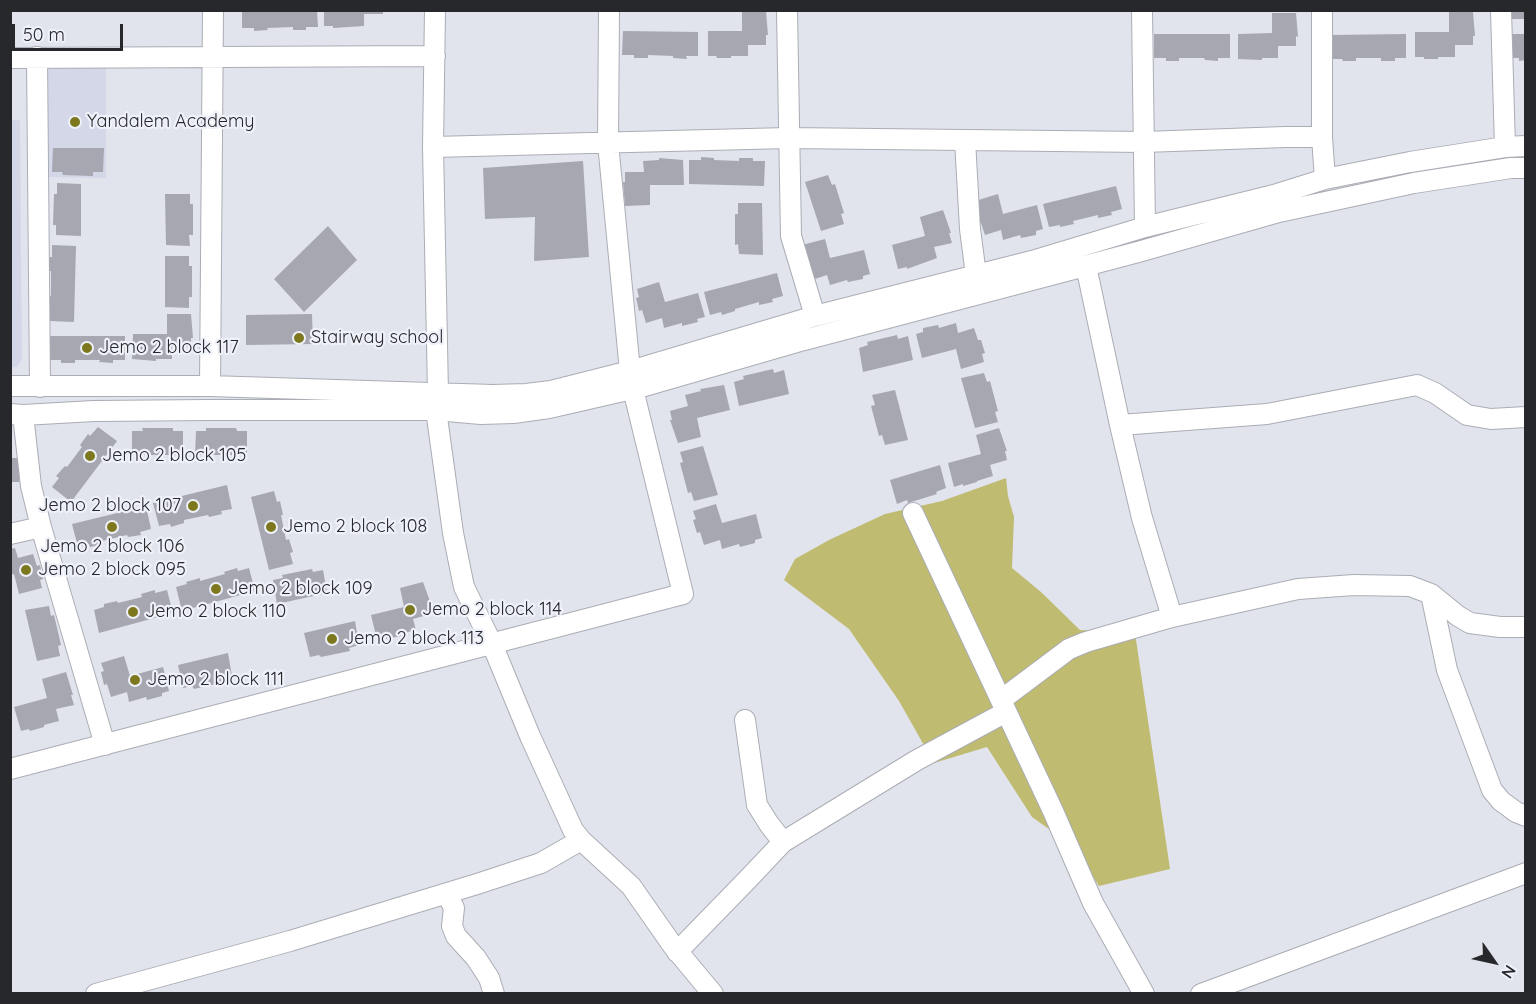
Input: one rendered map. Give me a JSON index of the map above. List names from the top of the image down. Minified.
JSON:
{"places":["Yandalem Academy","Stairway school","Jemo 2 block 117","Jemo 2 block 105","Jemo 2 block 107","Jemo 2 block 106","Jemo 2 block 108","Jemo 2 block 095","Jemo 2 block 109","Jemo 2 block 114","Jemo 2 block 110","Jemo 2 block 113","Jemo 2 block 111"],"scale_bar":"50 m","north":"bottom right"}
